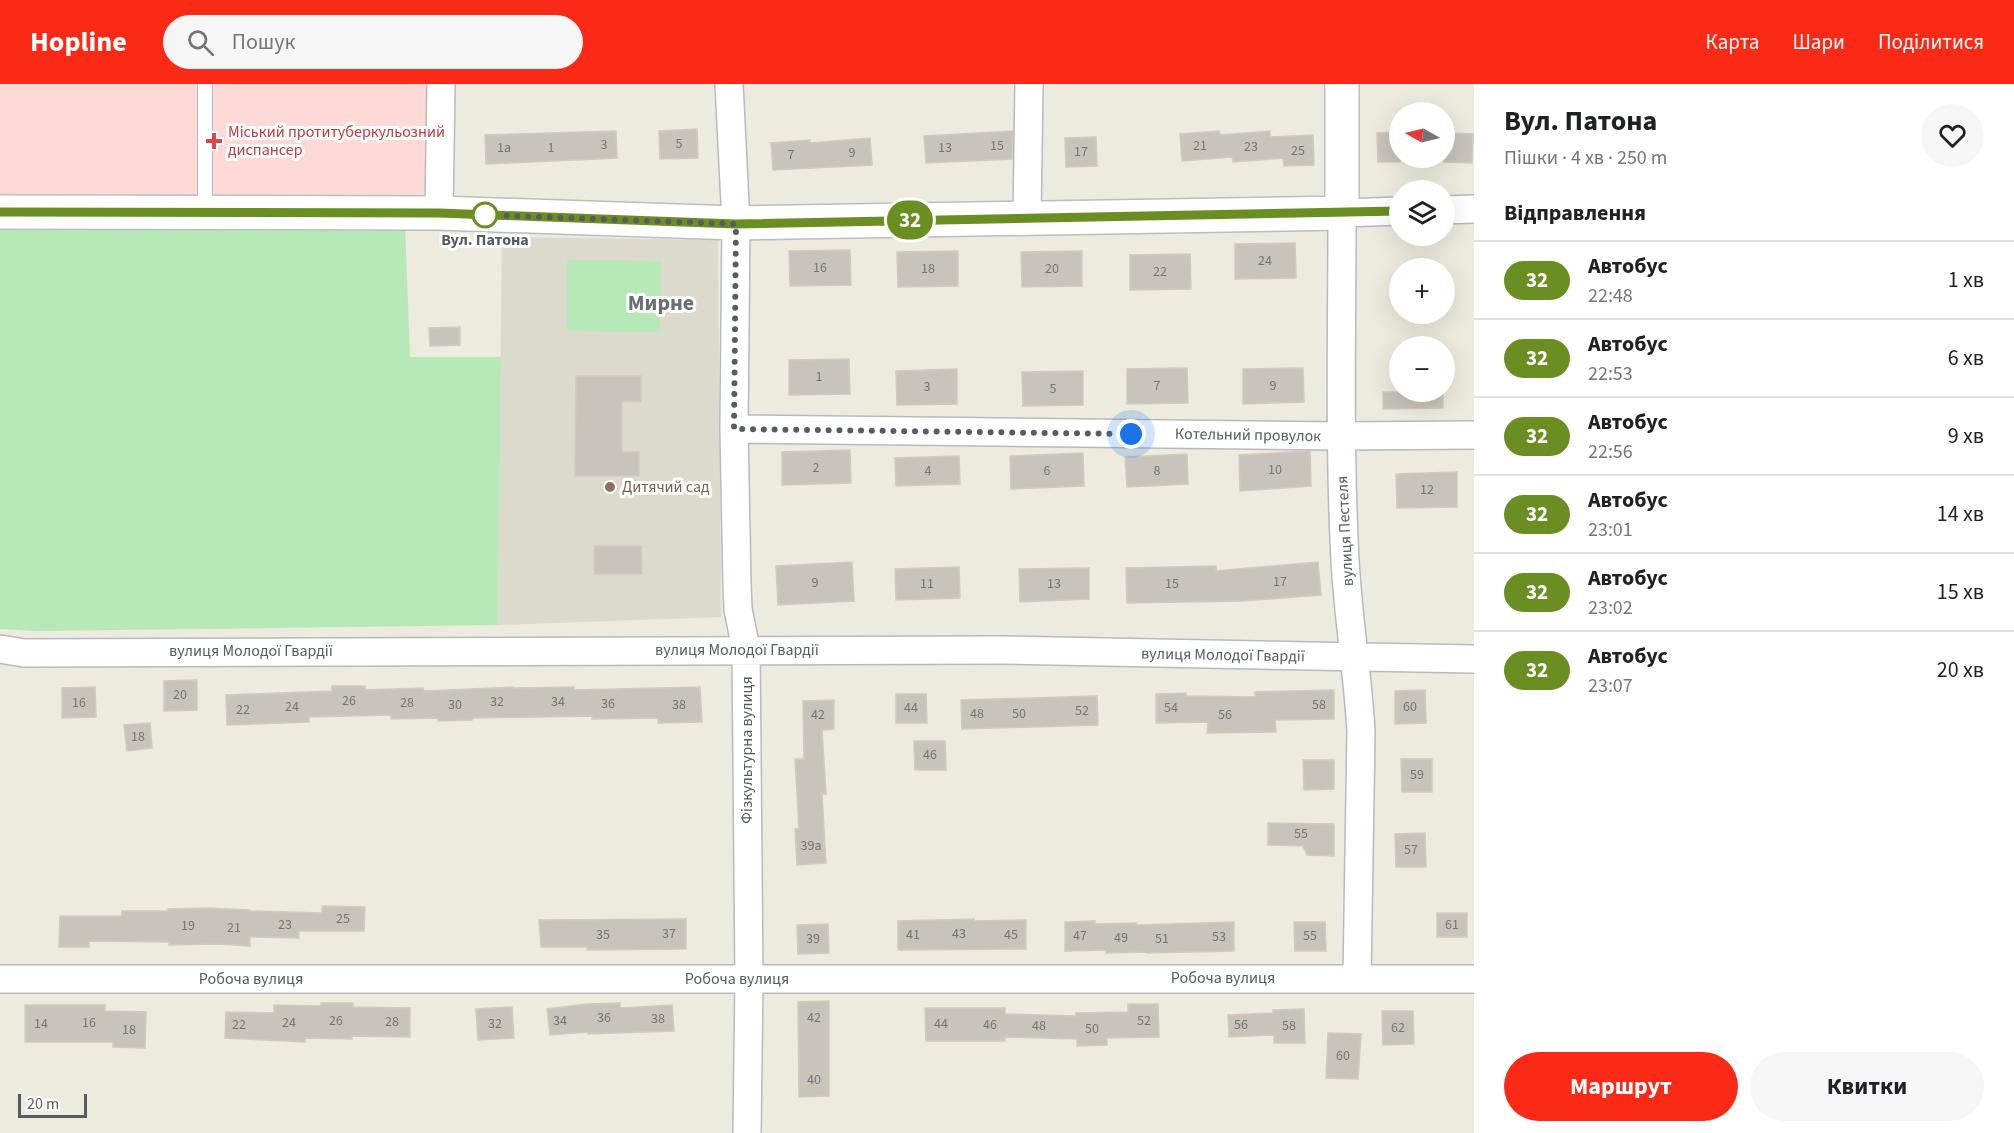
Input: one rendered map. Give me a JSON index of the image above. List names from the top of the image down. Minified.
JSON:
{"streets":{"street":["Котельний провулок","вулиця Пестеля","вулиця Молодої Гвардії","Фізкультурна вулиця","Робоча вулиця"]},"crossings":[["Котельний провулок","вулиця Пестеля"],["Котельний провулок","Фізкультурна вулиця"],["вулиця Пестеля","вулиця Молодої Гвардії"],["вулиця Пестеля","Робоча вулиця"],["вулиця Молодої Гвардії","Фізкультурна вулиця"],["Фізкультурна вулиця","Робоча вулиця"]],"districts":["Мирне"],"places":{"health":["Міський протитуберкульозний диспансер"],"other":["Вул. Патона","Дитячий сад"]},"lines":["bus line 32"],"house_numbers":["5","3","15","21","23","1а","1","13","25","17","9","7","24","16","18","20","22","1","7","9","3","5","2","10","4","6","8","12","17","9","11","13","15","20","26","32","34","16","28","36","30","38","58","24","60","44","54","22","52","48","50","42","56","18","46","59","55","39а","57","25","23","61","19","21","37","43","35","41","45","47","55","53","49","39","51","36","42","38","26","34","52","28","16","24","14","32","44","22","46","56","48","58","62","50","18","60","40"],"scale_bar":"20 m","north":"left","page":{"header":"Hopline","search":"Пошук","nav":["Карта","Шари","Поділитися"],"on_map":"32","heading":[["Вул. Патона","Пішки · 4 хв · 250 m"],"Відправлення"],"map_buttons":["+","−"],"list":[{"mark":"32","name":"Автобус","note":"22:48","value":"1 хв"},{"mark":"32","name":"Автобус","note":"22:53","value":"6 хв"},{"mark":"32","name":"Автобус","note":"22:56","value":"9 хв"},{"mark":"32","name":"Автобус","note":"23:01","value":"14 хв"},{"mark":"32","name":"Автобус","note":"23:02","value":"15 хв"},{"mark":"32","name":"Автобус","note":"23:07","value":"20 хв"}],"buttons":["Маршрут","Квитки"],"scale":"20 m"}}
